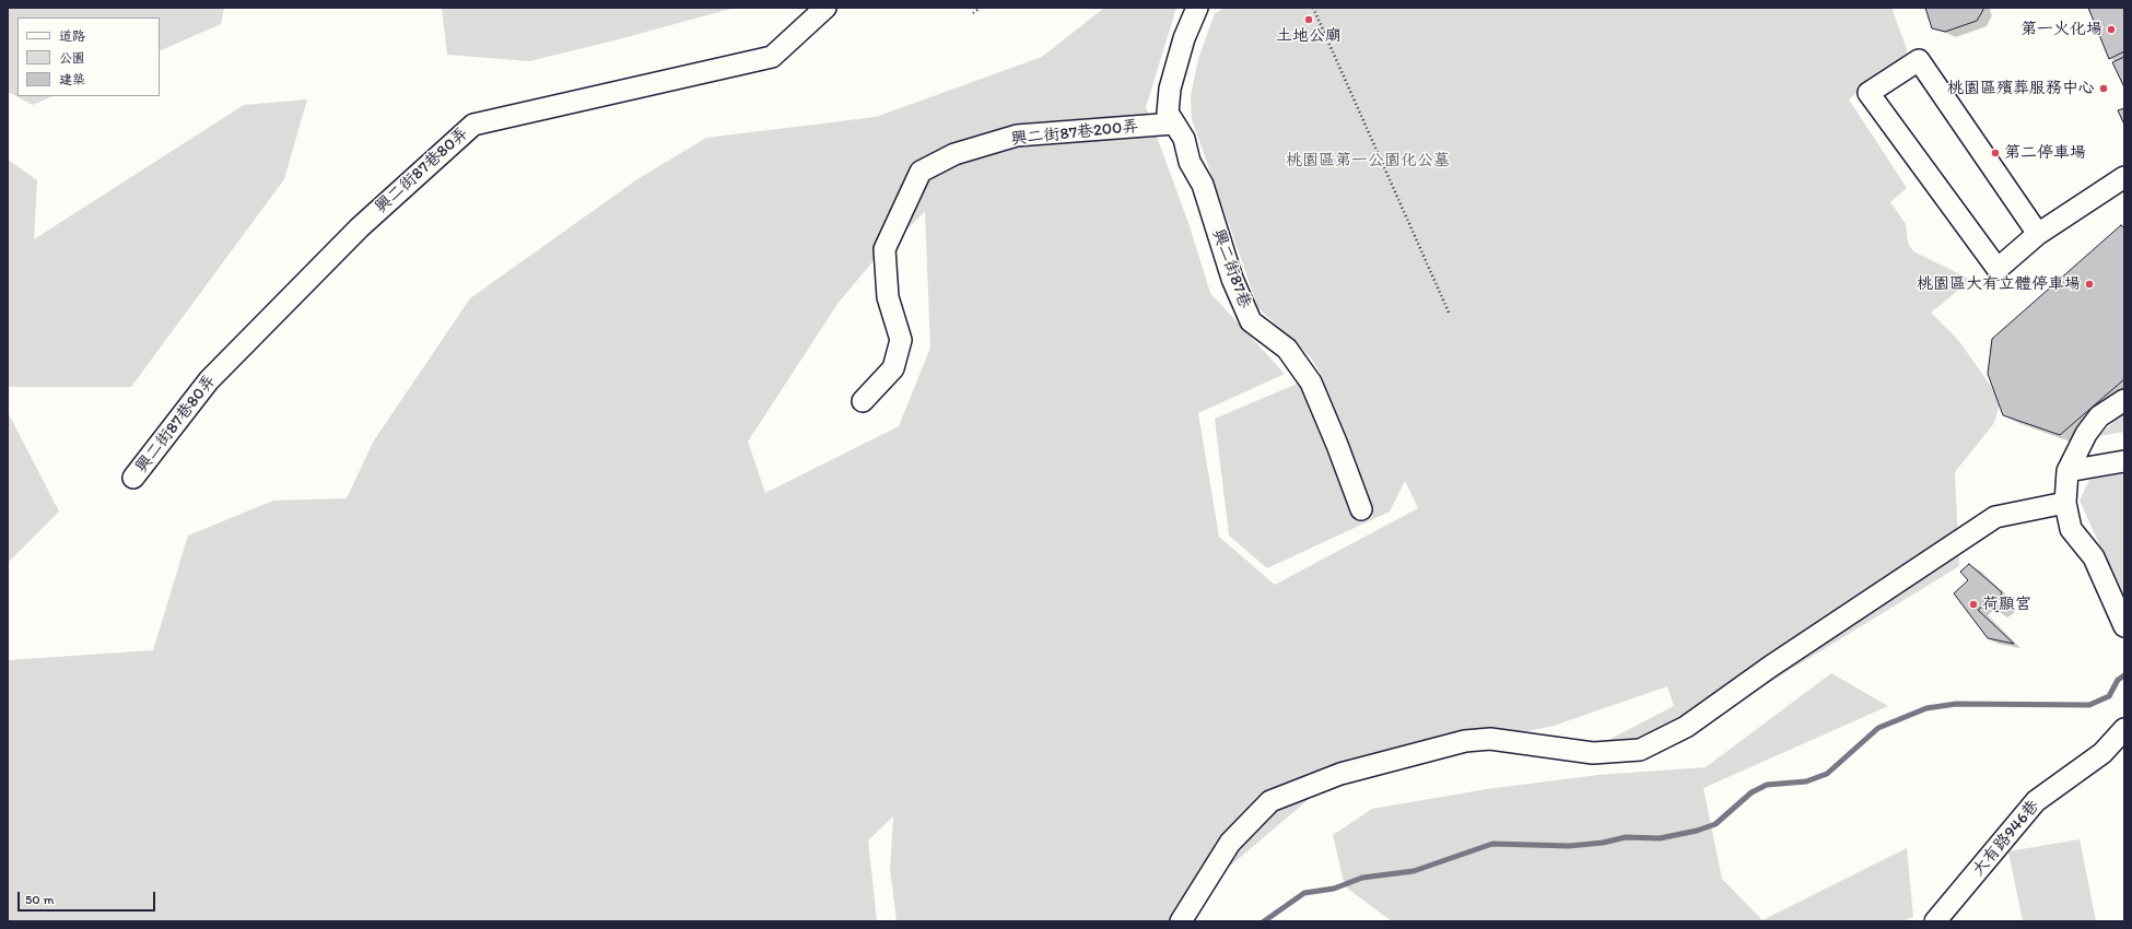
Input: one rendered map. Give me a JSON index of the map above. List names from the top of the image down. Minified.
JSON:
{"streets":{"street":["興二街87巷200弄","興二街87巷80弄","興二街87巷","大有路946巷"]},"crossings":[["興二街87巷200弄","興二街87巷"]],"parks":["桃園區第一公園化公墓"],"places":["土地公廟","第一火化場","桃園區殯葬服務中心","第二停車場","桃園區大有立體停車場","荷顯宮"],"legend":["道路","公園","建築"],"scale_bar":"50 m"}
